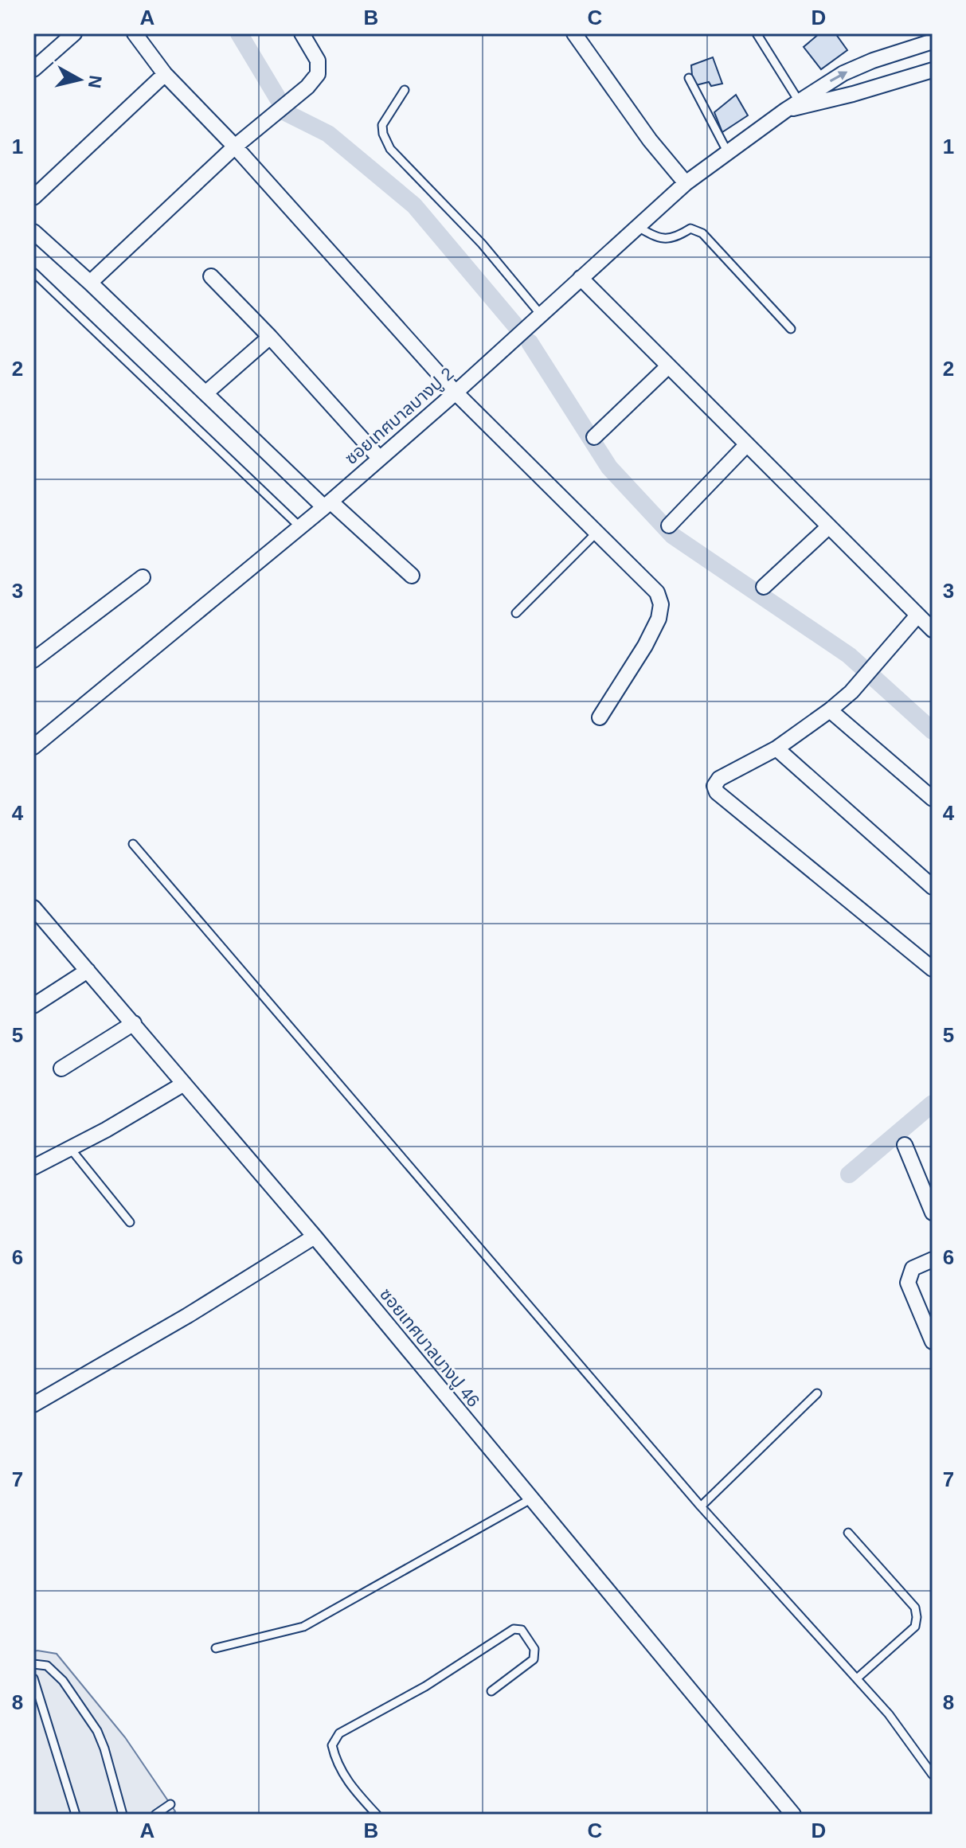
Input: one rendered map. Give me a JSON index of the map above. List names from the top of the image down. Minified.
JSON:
{"streets":{"street":["ซอยเทศบาลบางปู 2","ซอยเทศบาลบางปู 46"]},"north":"right","grid":{"columns":["A","B","C","D"],"rows":["1","2","3","4","5","6","7","8"]}}
